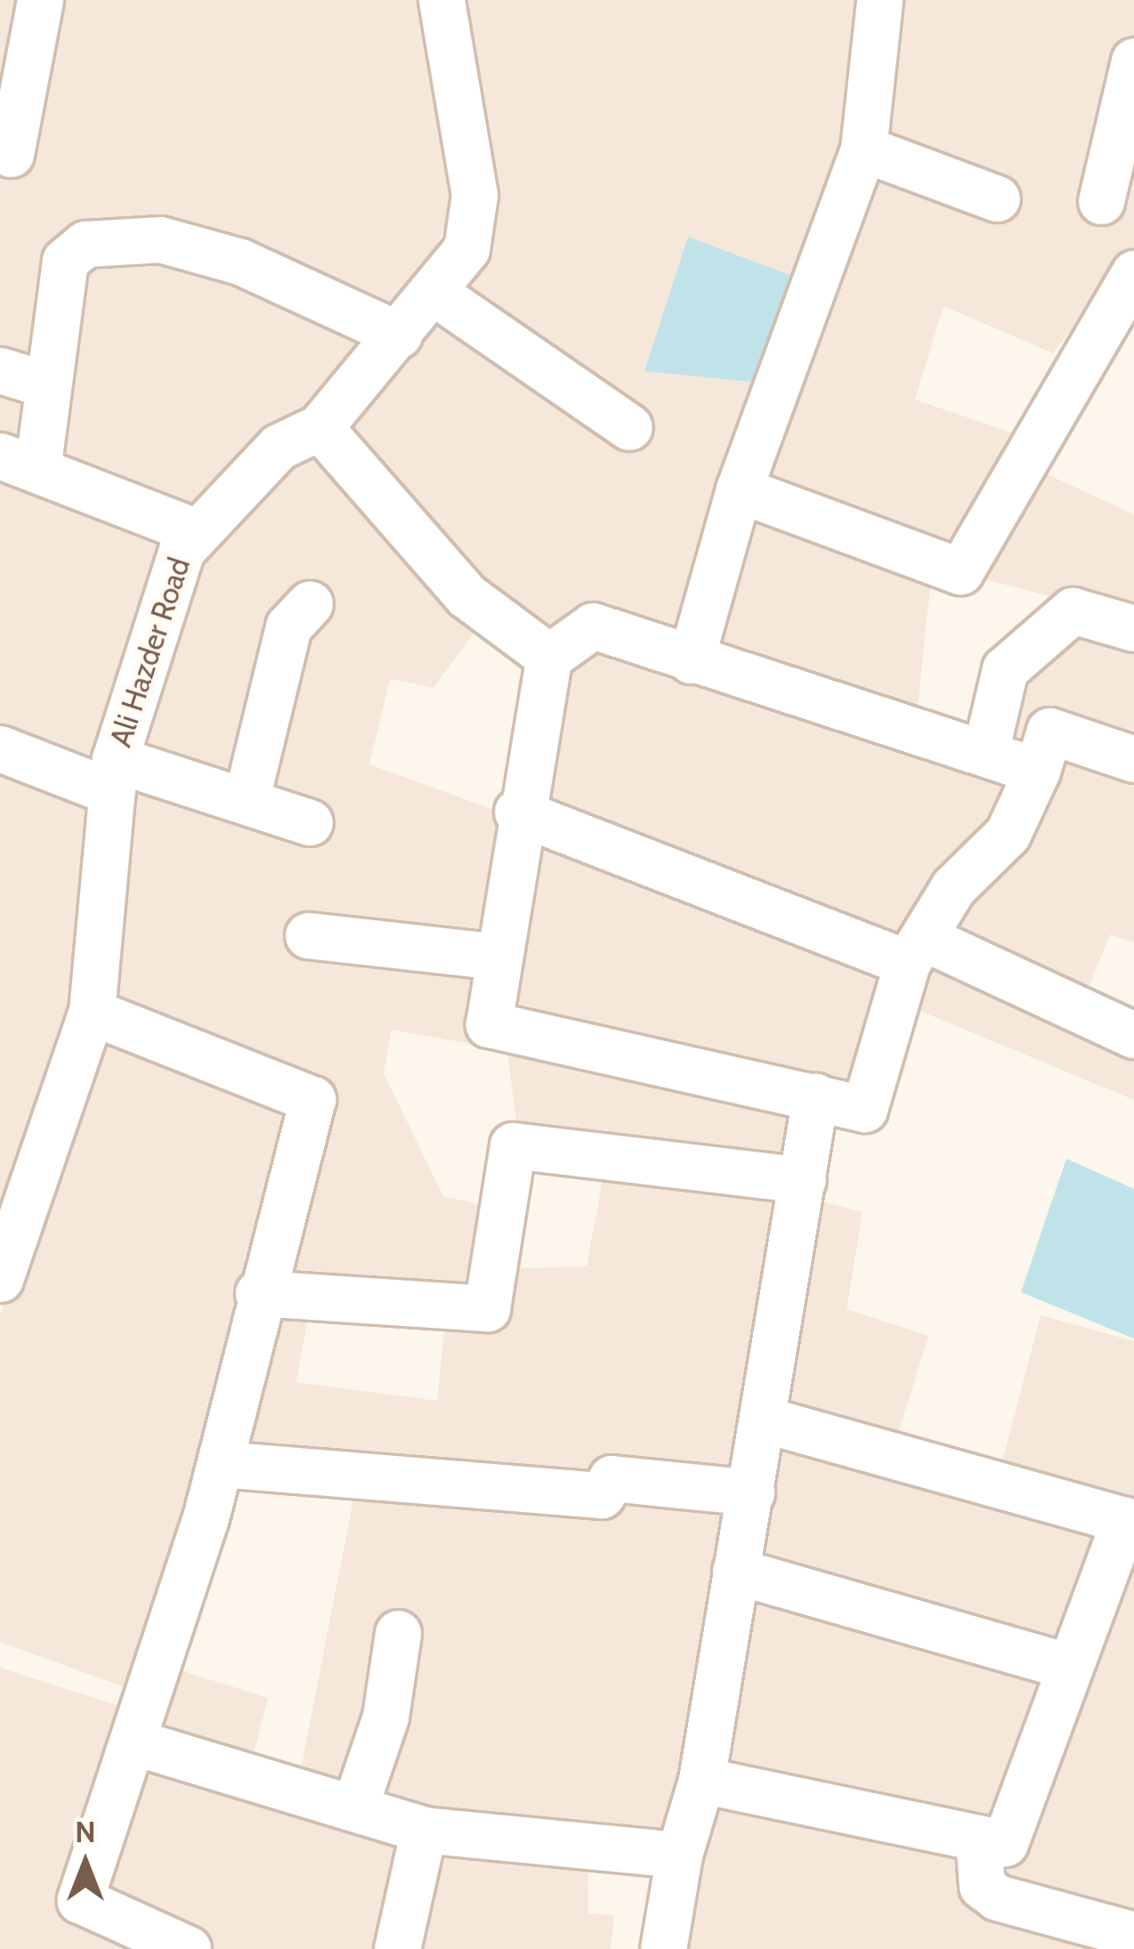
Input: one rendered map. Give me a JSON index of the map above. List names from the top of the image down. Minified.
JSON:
{"streets":{"street":["Ali Hazder Road"]},"north":"top"}
